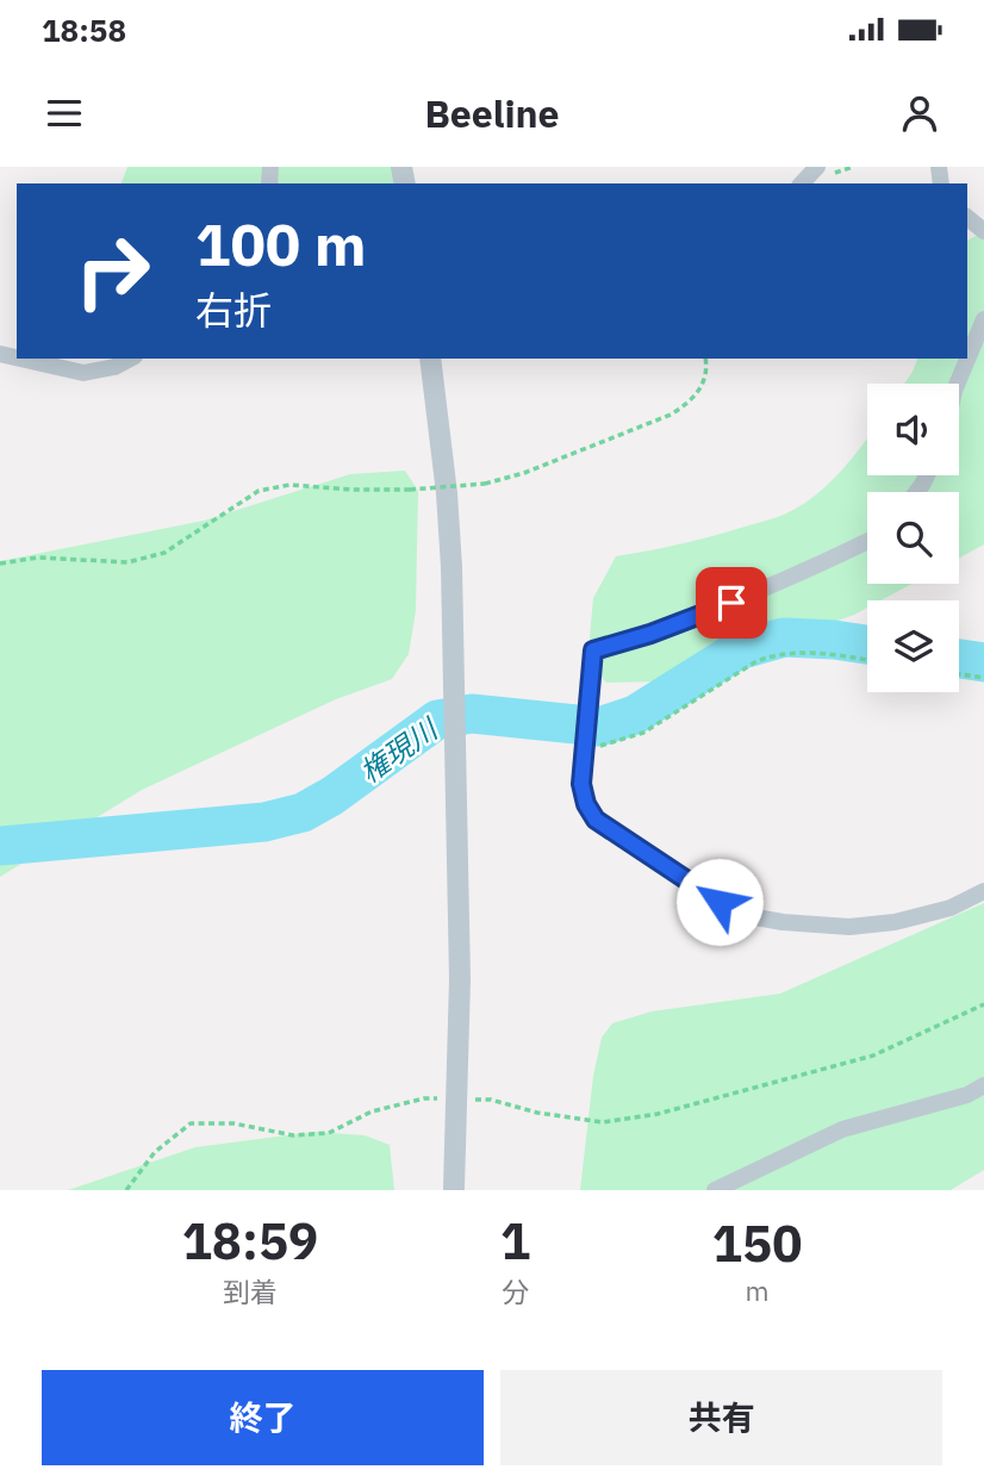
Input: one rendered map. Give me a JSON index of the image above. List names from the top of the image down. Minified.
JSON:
{"water":["権現川"],"page":{"status":"18:58","header":"Beeline","turn":["100 m","右折"],"eta":["18:59","到着","1","分","150","m"],"buttons":["終了","共有"]}}
